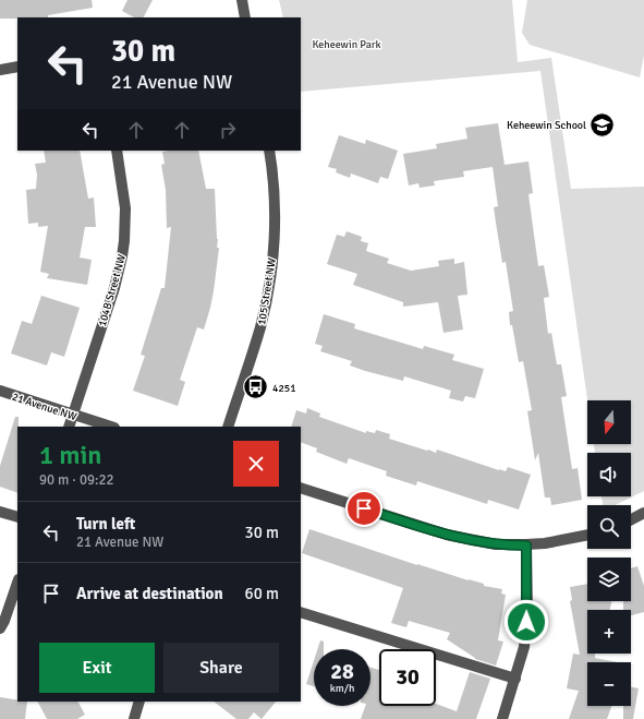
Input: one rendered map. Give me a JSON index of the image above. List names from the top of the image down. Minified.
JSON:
{"streets":{"street":["104B Street NW","105 Street NW","21 Avenue NW"]},"crossings":[["104B Street NW","21 Avenue NW"]],"parks":["Keheewin Park"],"places":{"school or university":["Keheewin School"],"bus stop":["4251"]},"north":"bottom","page":{"turn":["30 m","21 Avenue NW"],"map_buttons":["+","−"],"heading":["1 min","90 m · 09:22"],"list":[{"name":"Turn left","note":"21 Avenue NW","value":"30 m"},{"name":"Arrive at destination","value":"60 m"}],"buttons":["Exit","Share"],"speed":"28 km/h","limit":"30"}}
